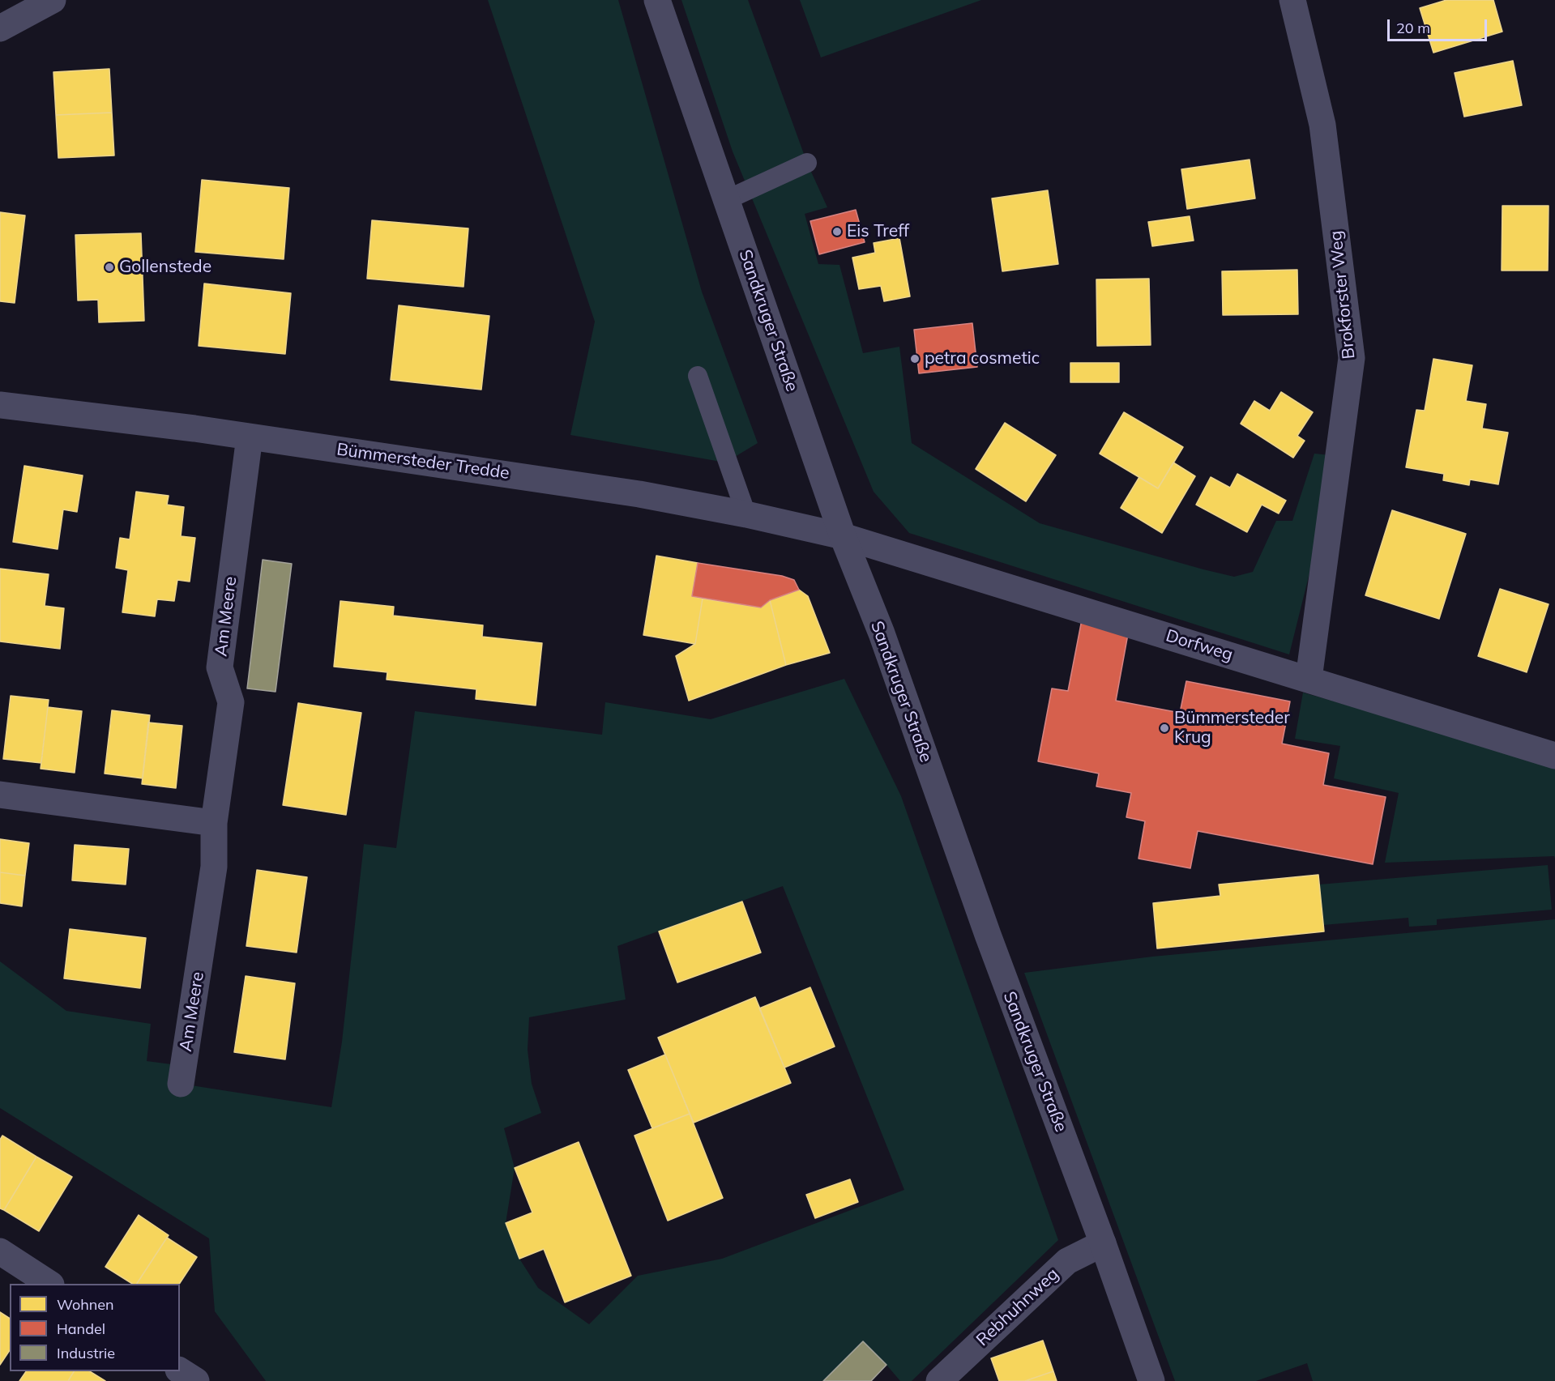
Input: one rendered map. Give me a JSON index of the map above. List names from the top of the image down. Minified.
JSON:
{"streets":{"street":["Brokforster Weg","Sandkruger Straße","Bümmersteder Tredde","Am Meere","Dorfweg","Rebhuhnweg"]},"crossings":[["Brokforster Weg","Dorfweg"],["Sandkruger Straße","Bümmersteder Tredde"],["Sandkruger Straße","Dorfweg"],["Sandkruger Straße","Rebhuhnweg"],["Bümmersteder Tredde","Am Meere"],["Bümmersteder Tredde","Dorfweg"]],"places":["Eis Treff","Gollenstede","petra cosmetic","Bümmersteder Krug"],"legend":["Wohnen","Handel","Industrie"],"scale_bar":"20 m"}
